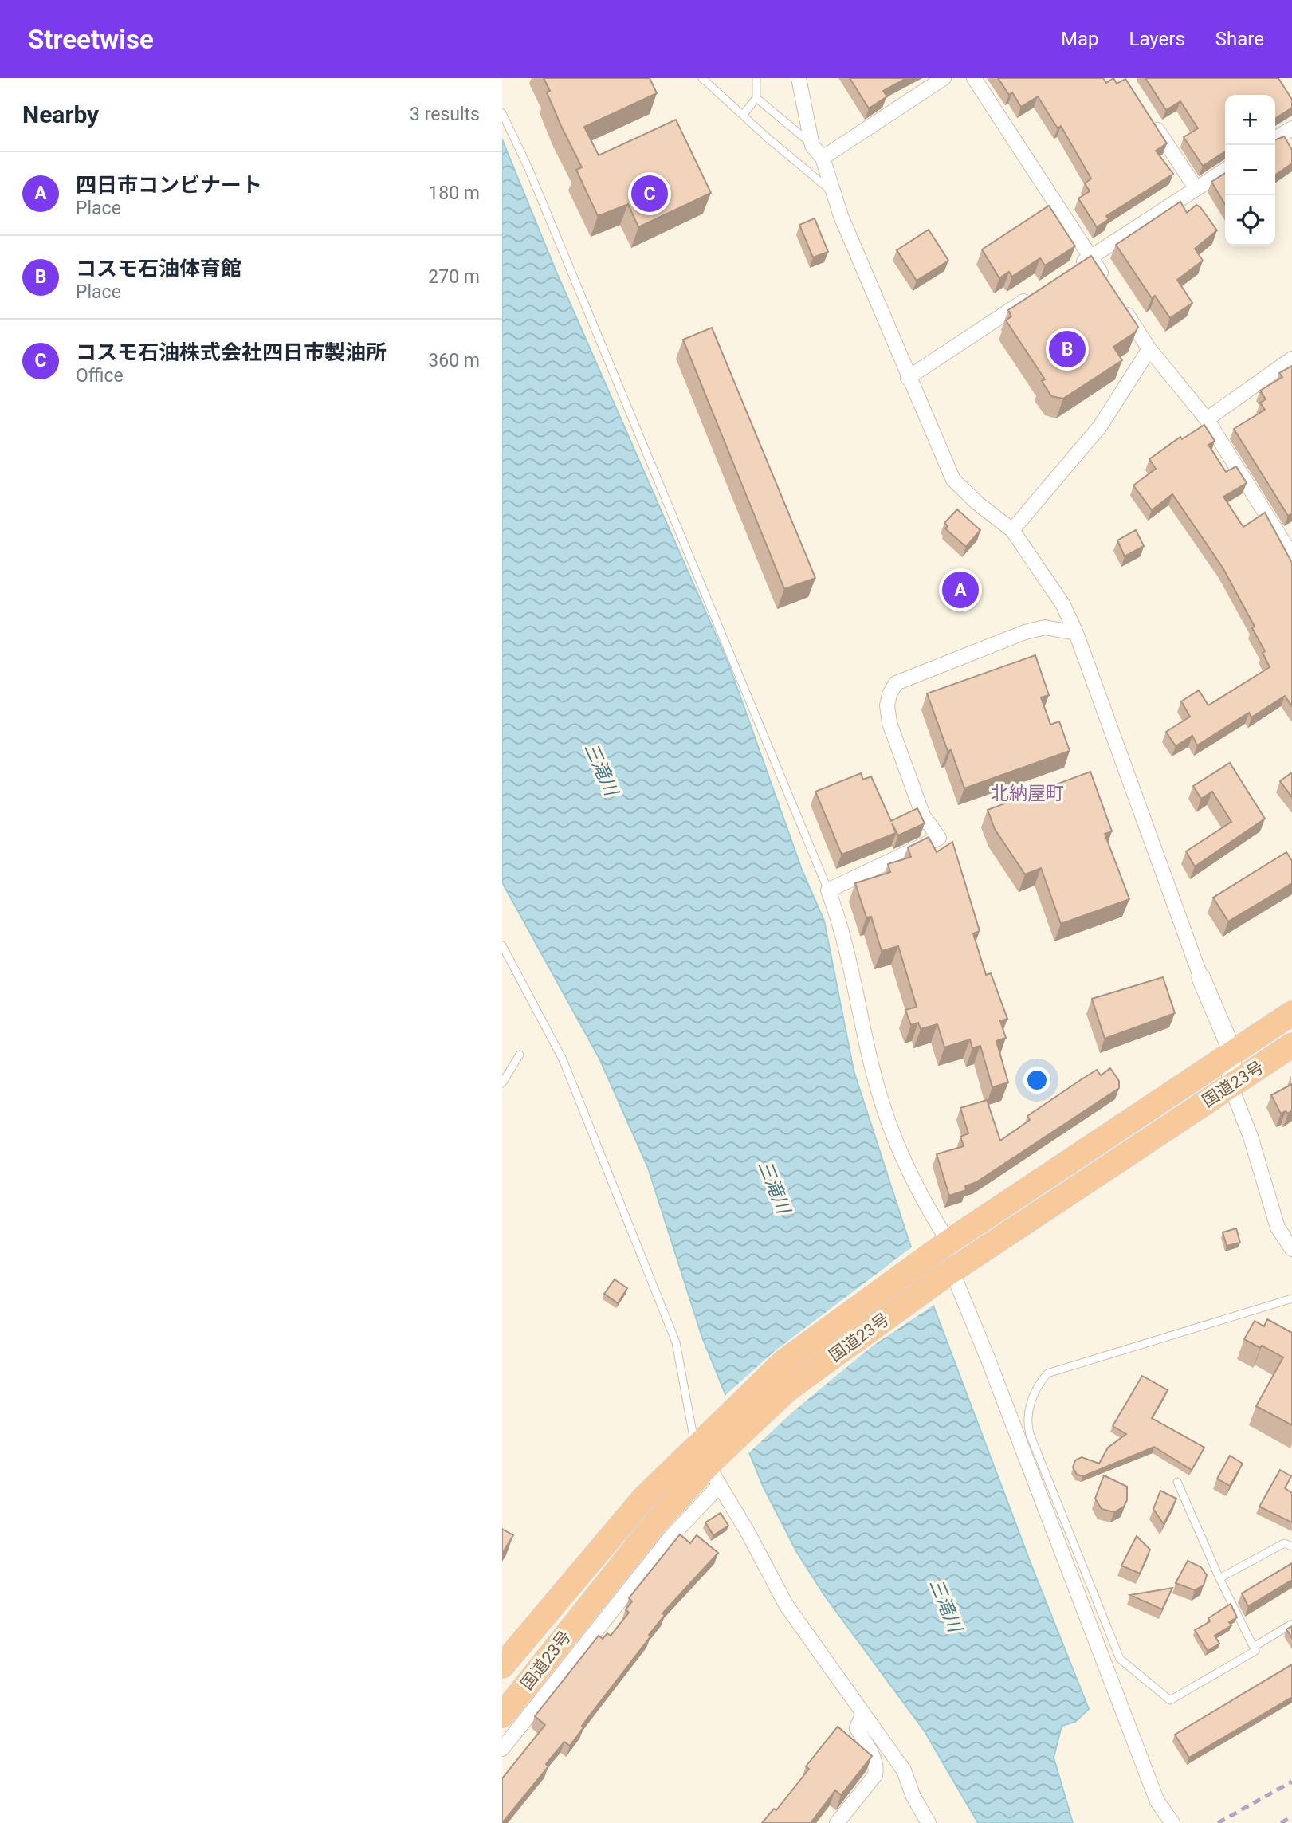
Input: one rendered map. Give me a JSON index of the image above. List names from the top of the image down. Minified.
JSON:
{"streets":{"highway":["国道23号"]},"districts":["北納屋町"],"water":["三滝川"],"page":{"header":"Streetwise","nav":["Map","Layers","Share"],"heading":["Nearby","3 results"],"map_buttons":["+","−"],"list":[{"mark":"A","name":"四日市コンビナート","note":"Place","value":"180 m"},{"mark":"B","name":"コスモ石油体育館","note":"Place","value":"270 m"},{"mark":"C","name":"コスモ石油株式会社四日市製油所","note":"Office","value":"360 m"}],"pins":["C","B","A"]}}
